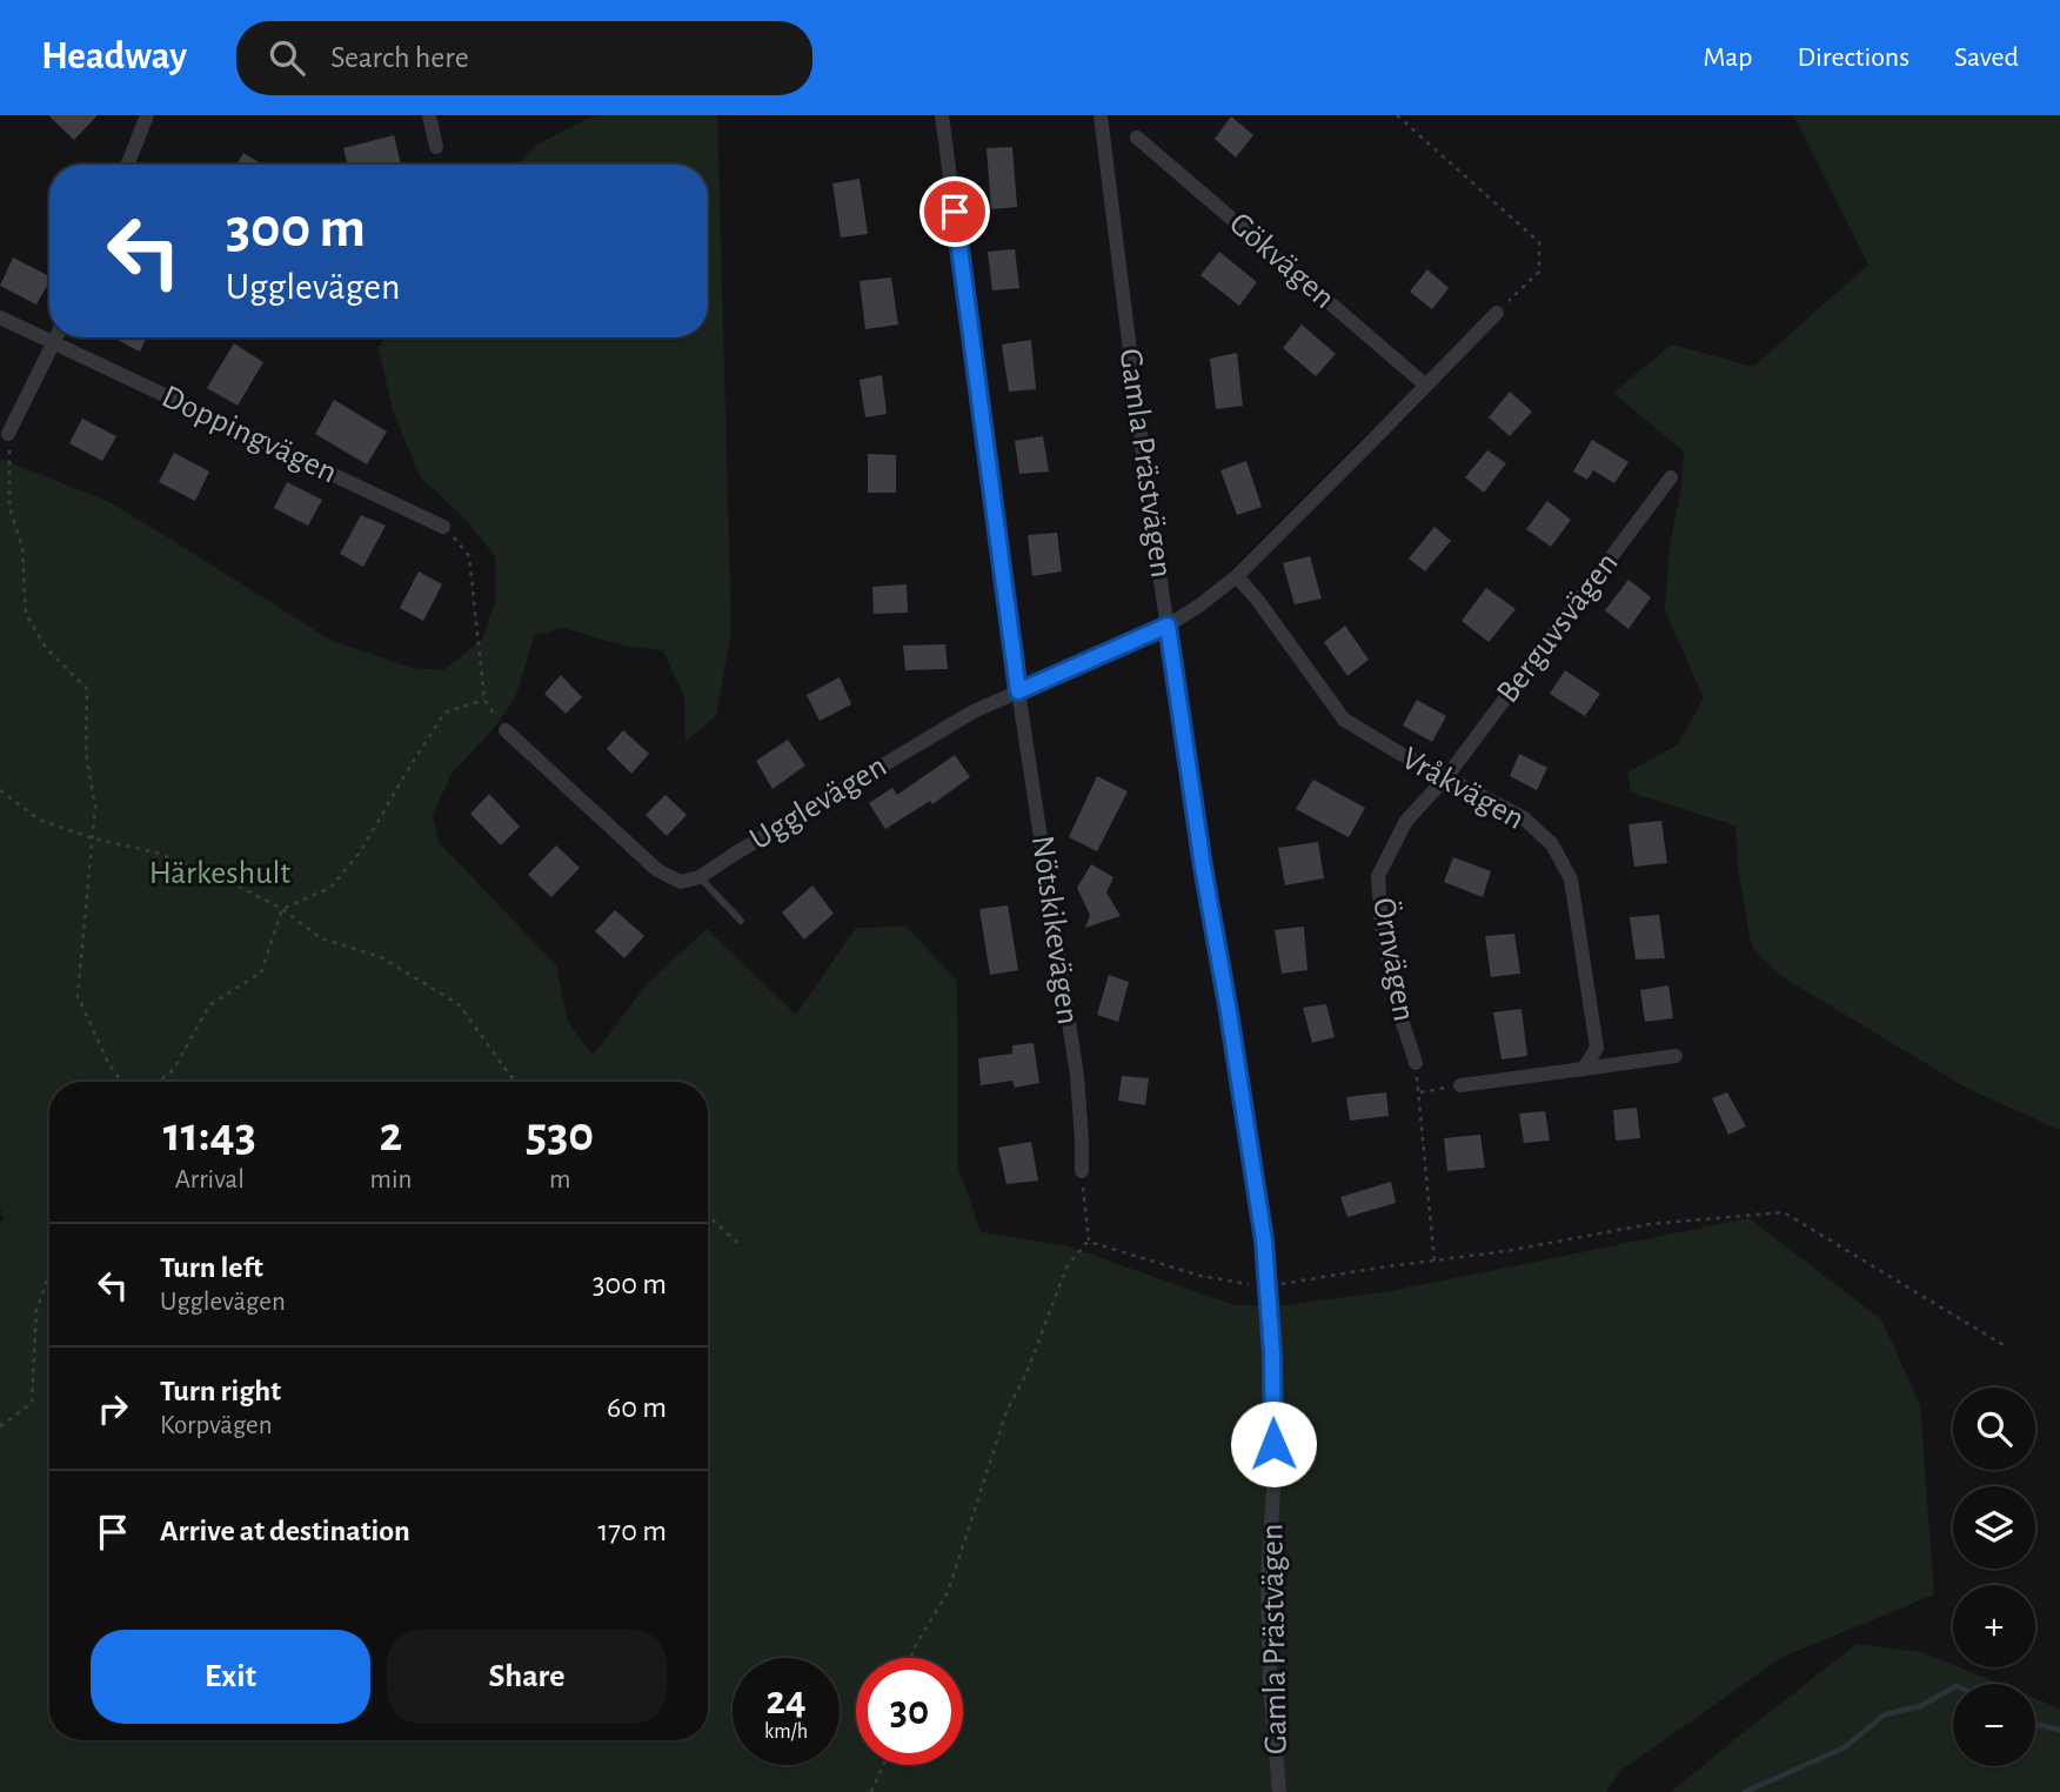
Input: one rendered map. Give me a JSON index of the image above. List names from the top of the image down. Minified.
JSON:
{"streets":{"street":["Gökvägen","Doppingvägen","Gamla Prästvägen","Berguvsvägen","Vråkvägen","Ugglevägen","Nötskikevägen","Örnvägen"]},"crossings":[["Gamla Prästvägen","Ugglevägen"],["Berguvsvägen","Vråkvägen"],["Berguvsvägen","Örnvägen"],["Vråkvägen","Örnvägen"],["Ugglevägen","Nötskikevägen"]],"parks":["Härkeshult"],"page":{"header":"Headway","search":"Search here","nav":["Map","Directions","Saved"],"turn":["300 m","Ugglevägen"],"eta":["11:43","Arrival","2","min","530","m"],"list":[{"name":"Turn left","note":"Ugglevägen","value":"300 m"},{"name":"Turn right","note":"Korpvägen","value":"60 m"},{"name":"Arrive at destination","value":"170 m"}],"map_buttons":["+","−"],"buttons":["Exit","Share"],"speed":"24 km/h","limit":"30"}}
